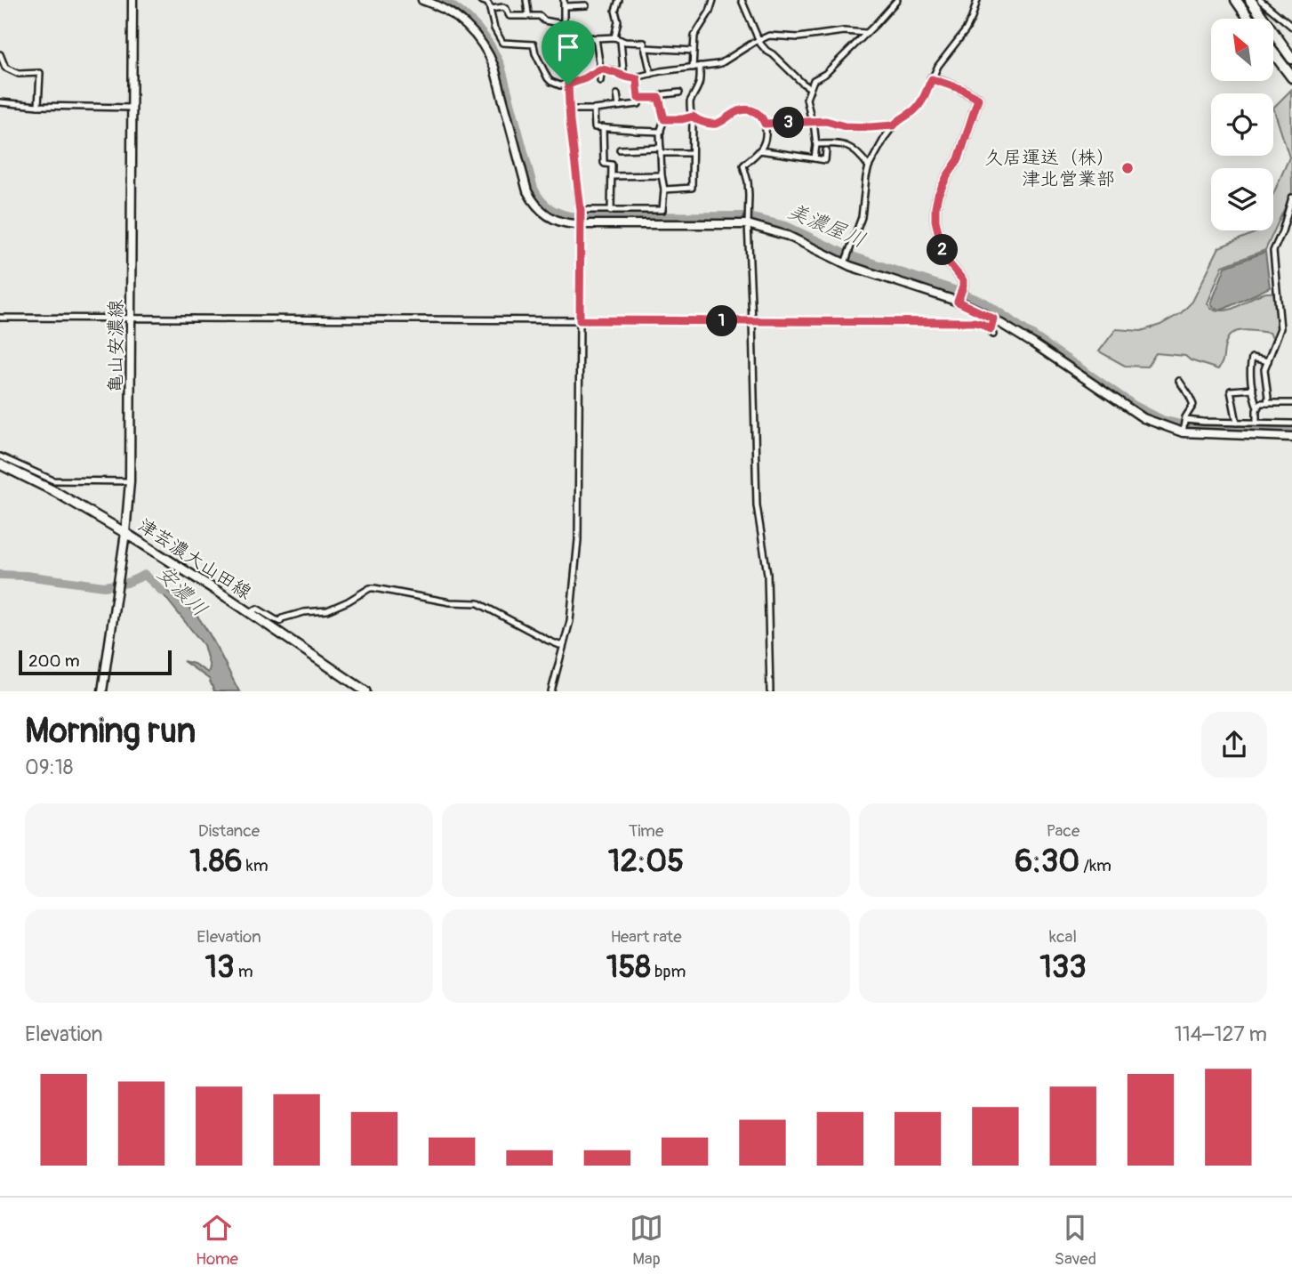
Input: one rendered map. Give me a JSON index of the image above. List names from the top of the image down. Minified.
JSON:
{"streets":{"main road":["津芸濃大山田線"],"street":["亀山安濃線"]},"crossings":[["亀山安濃線","津芸濃大山田線"]],"water":["美濃屋川","安濃川"],"places":["久居運送（株） 津北営業部"],"scale_bar":"200 m","north":"top left","page":{"pins":["3","2","1"],"scale":"200 m","heading":["Morning run","09:18"],"stats":[["Distance","1.86 km"],["Time","12:05"],["Pace","6:30 /km"],["Elevation","13 m"],["Heart rate","158 bpm"],["kcal","133"]],"chart":["Elevation","114–127 m"],"tabs":["Home","Map","Saved"]}}
